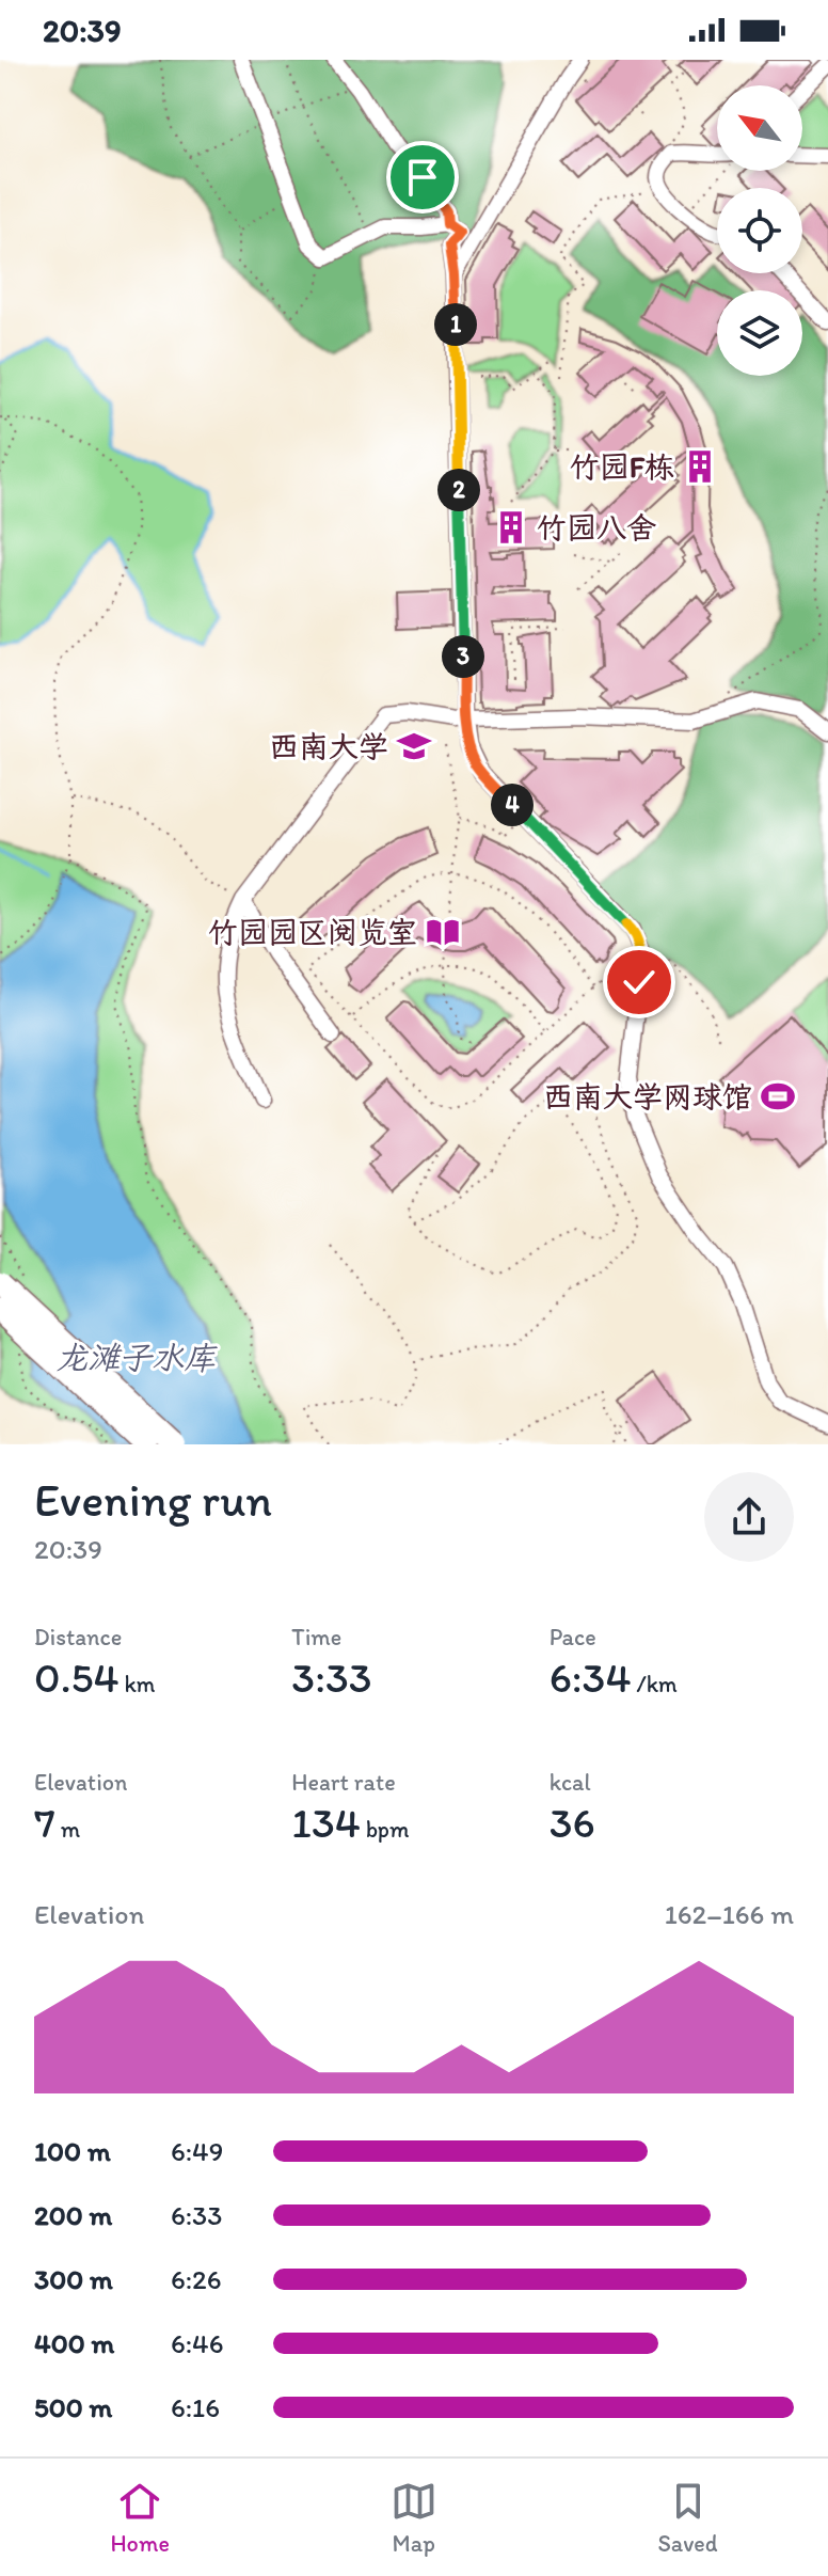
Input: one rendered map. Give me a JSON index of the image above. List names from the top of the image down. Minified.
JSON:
{"water":["龙滩子水库"],"places":{"building":["竹园F栋","竹园八舍"],"school or university":["西南大学"],"library":["竹园园区阅览室"],"sports":["西南大学网球馆"]},"north":"top left","page":{"status":"20:39","pins":["1","2","3","4"],"heading":["Evening run","20:39"],"stats":[["Distance","0.54 km"],["Time","3:33"],["Pace","6:34 /km"],["Elevation","7 m"],["Heart rate","134 bpm"],["kcal","36"]],"chart":["Elevation","162–166 m"],"list":[{"name":"100 m","note":"6:49"},{"name":"200 m","note":"6:33"},{"name":"300 m","note":"6:26"},{"name":"400 m","note":"6:46"},{"name":"500 m","note":"6:16"}],"tabs":["Home","Map","Saved"]}}
